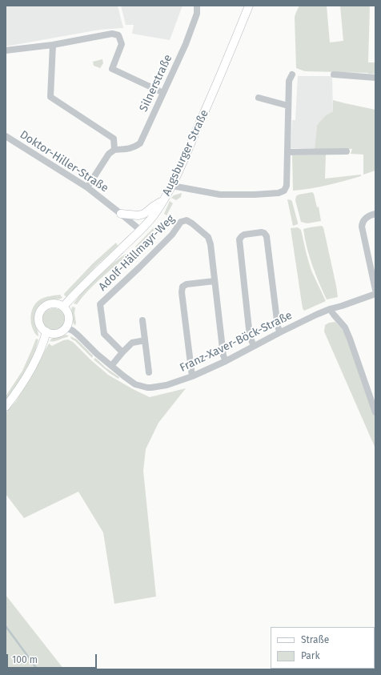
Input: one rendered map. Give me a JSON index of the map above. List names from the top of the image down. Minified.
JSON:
{"streets":{"main road":["Augsburger Straße"],"street":["Silnerstraße","Doktor-Hiller-Straße","Adolf-Hällmayr-Weg","Franz-Xaver-Böck-Straße"]},"crossings":[["Augsburger Straße","Doktor-Hiller-Straße"],["Augsburger Straße","Franz-Xaver-Böck-Straße"],["Adolf-Hällmayr-Weg","Franz-Xaver-Böck-Straße"]],"legend":["Straße","Park"],"scale_bar":"100 m"}
